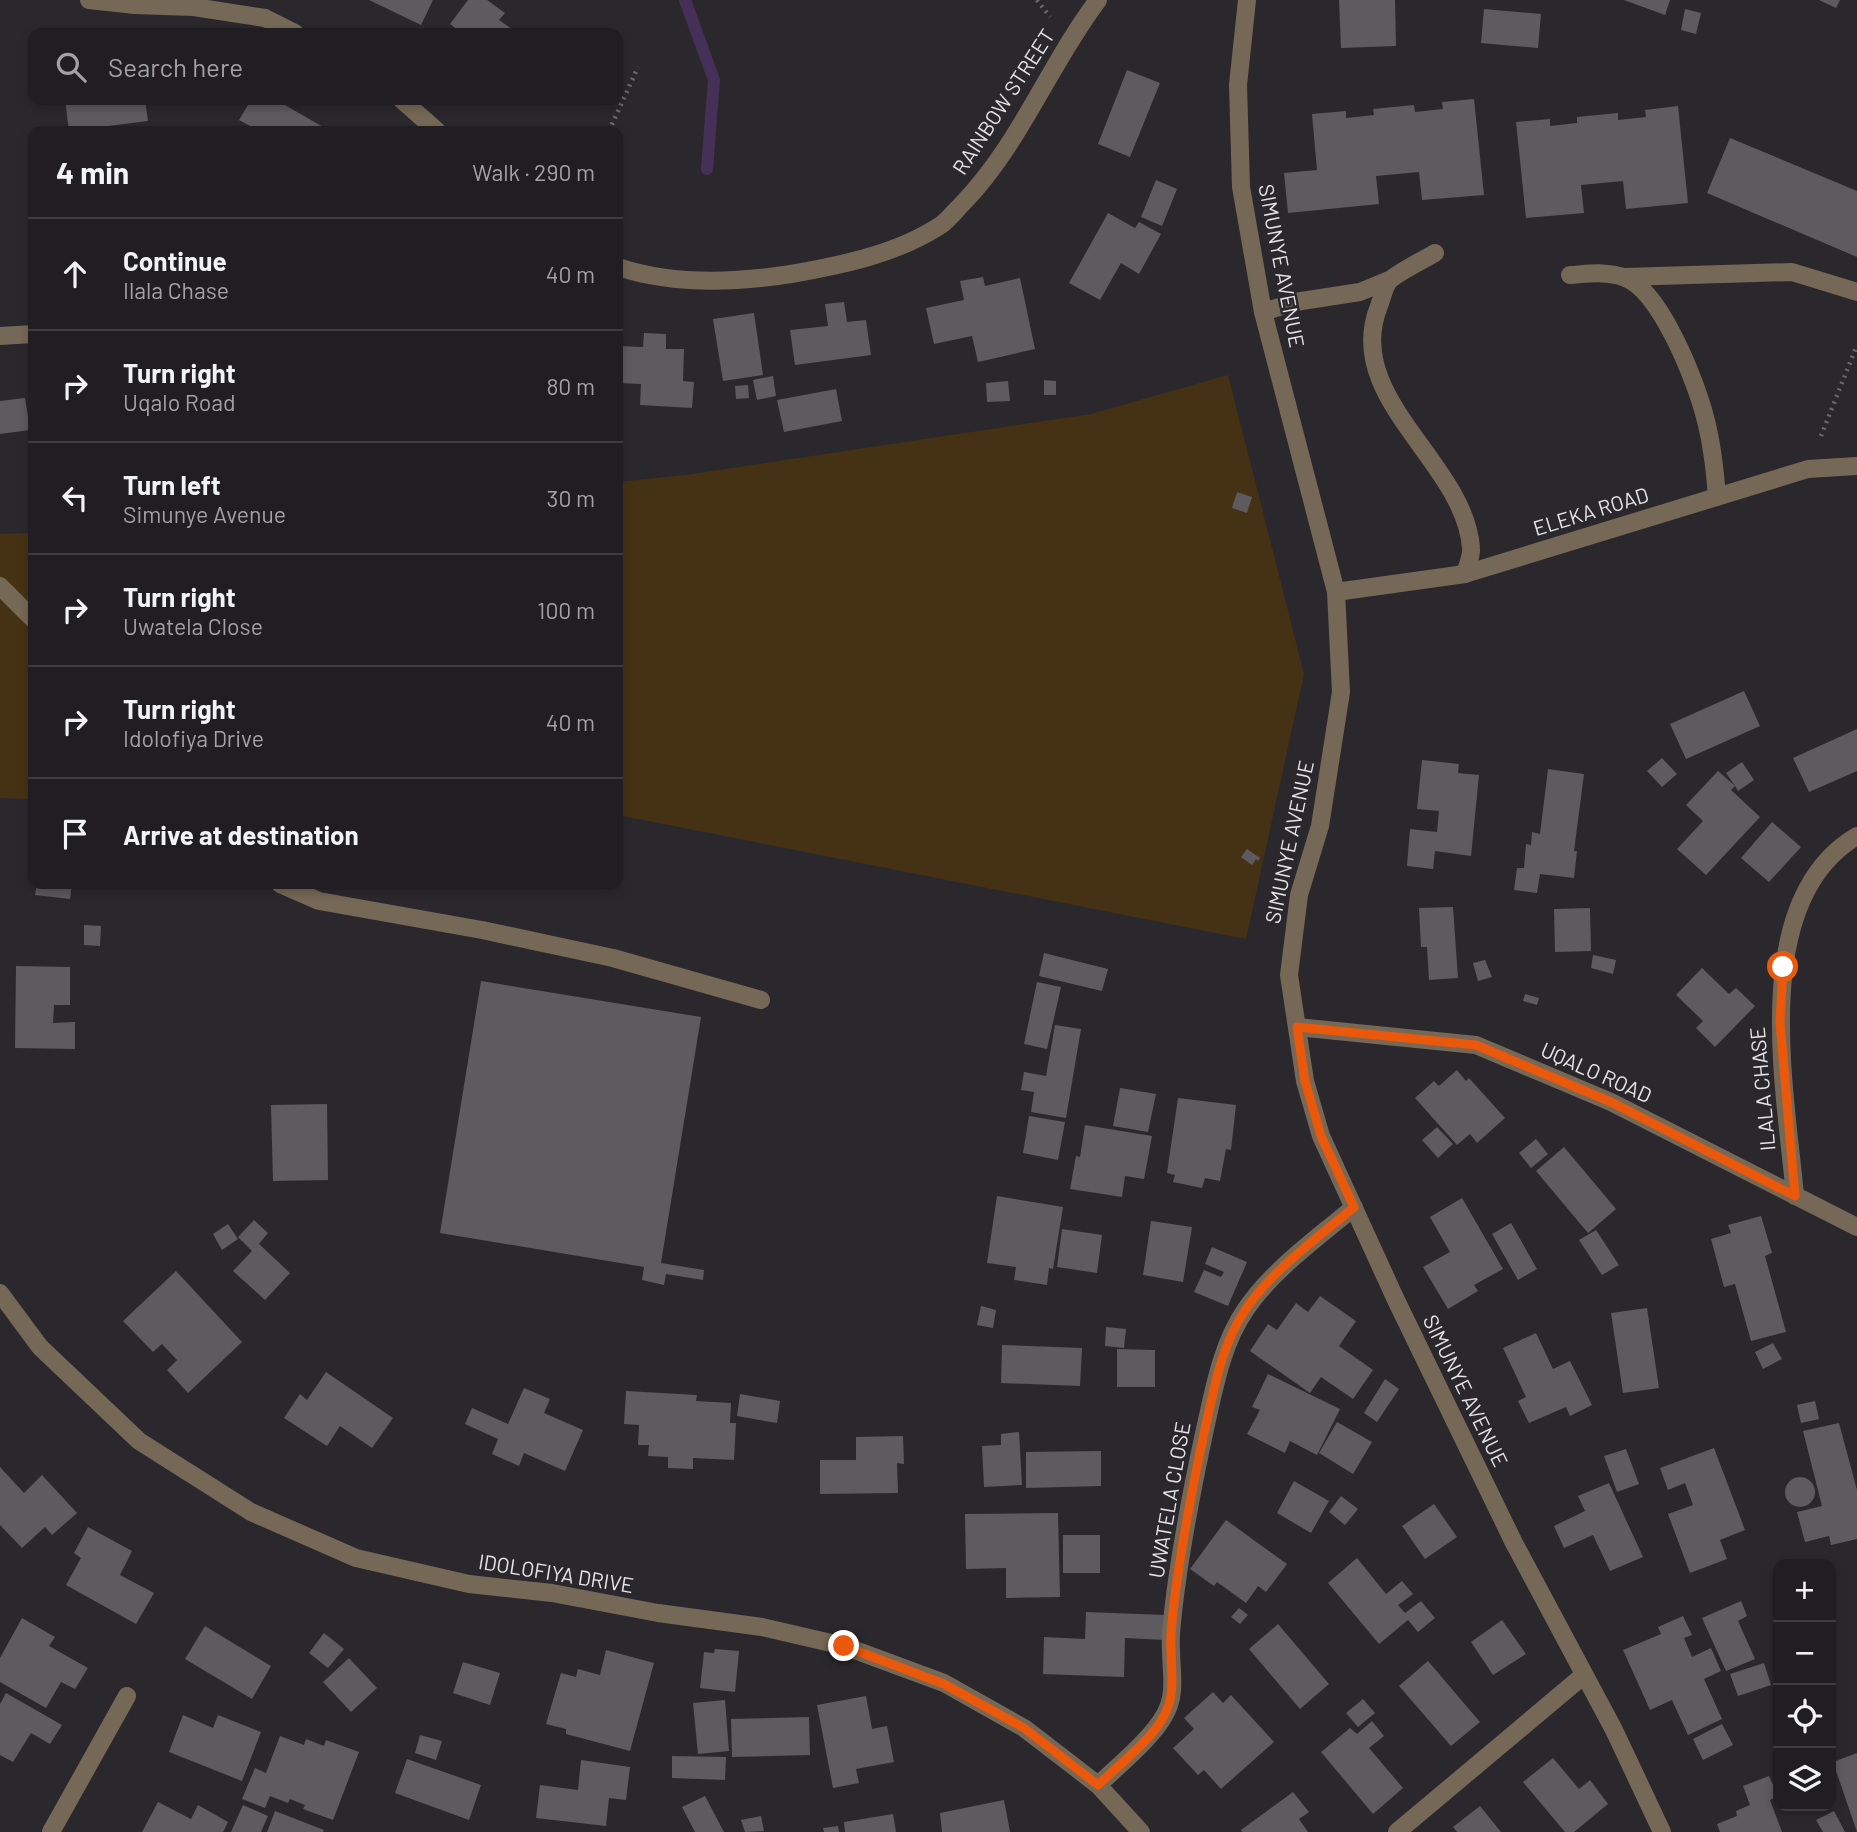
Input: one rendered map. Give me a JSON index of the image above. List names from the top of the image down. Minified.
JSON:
{"streets":{"street":["RAINBOW STREET","SIMUNYE AVENUE","ELEKA ROAD","UQALO ROAD","ILALA CHASE","UWATELA CLOSE","IDOLOFIYA DRIVE"]},"crossings":[["SIMUNYE AVENUE","ELEKA ROAD"],["SIMUNYE AVENUE","UQALO ROAD"],["SIMUNYE AVENUE","UWATELA CLOSE"],["UQALO ROAD","ILALA CHASE"],["UWATELA CLOSE","IDOLOFIYA DRIVE"]],"page":{"search":"Search here","heading":["4 min","Walk · 290 m"],"list":[["Continue","Ilala Chase","40 m"],["Turn right","Uqalo Road","80 m"],["Turn left","Simunye Avenue","30 m"],["Turn right","Uwatela Close","100 m"],["Turn right","Idolofiya Drive","40 m"],"Arrive at destination"],"map_buttons":["+","−"]}}
